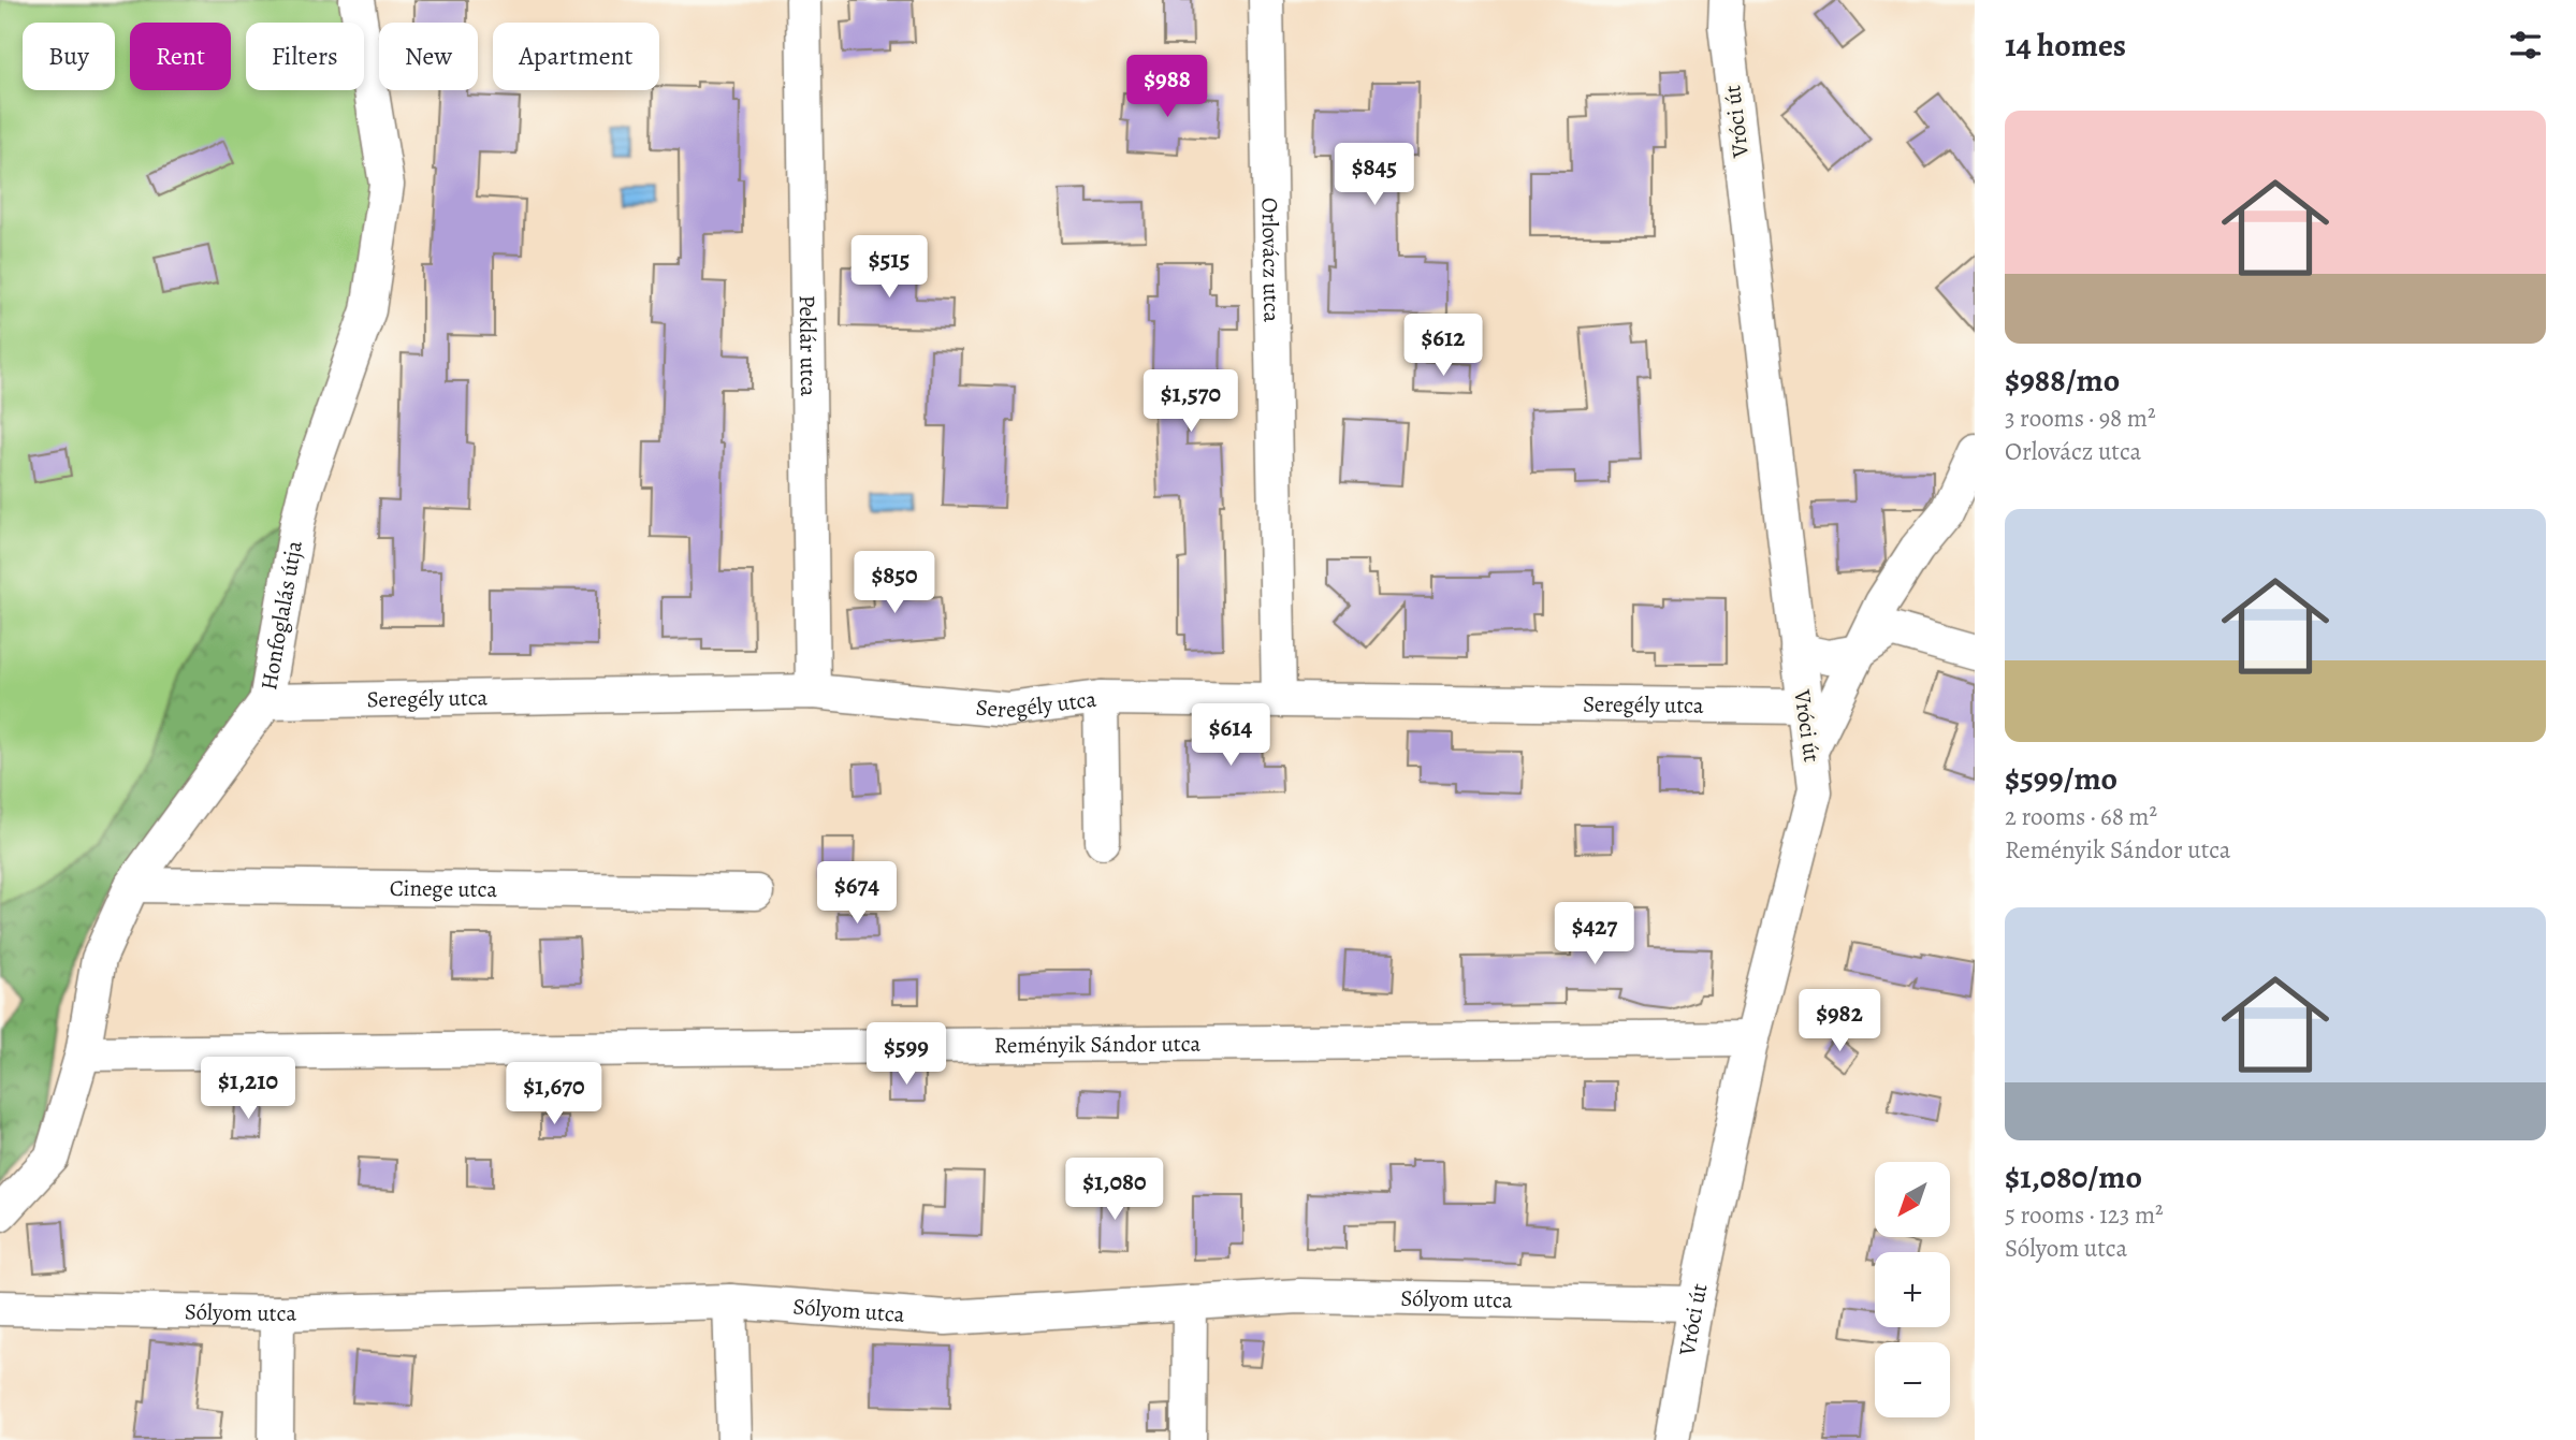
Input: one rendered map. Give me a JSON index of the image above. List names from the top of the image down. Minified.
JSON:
{"streets":{"street":["Vróci út","Orlovácz utca","Peklár utca","Honfoglalás útja","Seregély utca","Cinege utca","Reményik Sándor utca","Sólyom utca"]},"crossings":[["Vróci út","Seregély utca"],["Vróci út","Reményik Sándor utca"],["Vróci út","Sólyom utca"],["Orlovácz utca","Seregély utca"],["Peklár utca","Seregély utca"],["Honfoglalás útja","Seregély utca"],["Honfoglalás útja","Cinege utca"],["Honfoglalás útja","Reményik Sándor utca"]],"north":"bottom left","page":{"heading":"14 homes","chip":["Buy","Rent","Filters","New","Apartment"],"price":["$988","$845","$515","$612","$1,570","$850","$614","$674","$427","$982","$599","$1,210","$1,670","$1,080"],"list":[{"name":"$988/mo","note":"3 rooms · 98 m² · Orlovácz utca"},{"name":"$599/mo","note":"2 rooms · 68 m² · Reményik Sándor utca"},{"name":"$1,080/mo","note":"5 rooms · 123 m² · Sólyom utca"}],"map_buttons":["+","−"]}}
